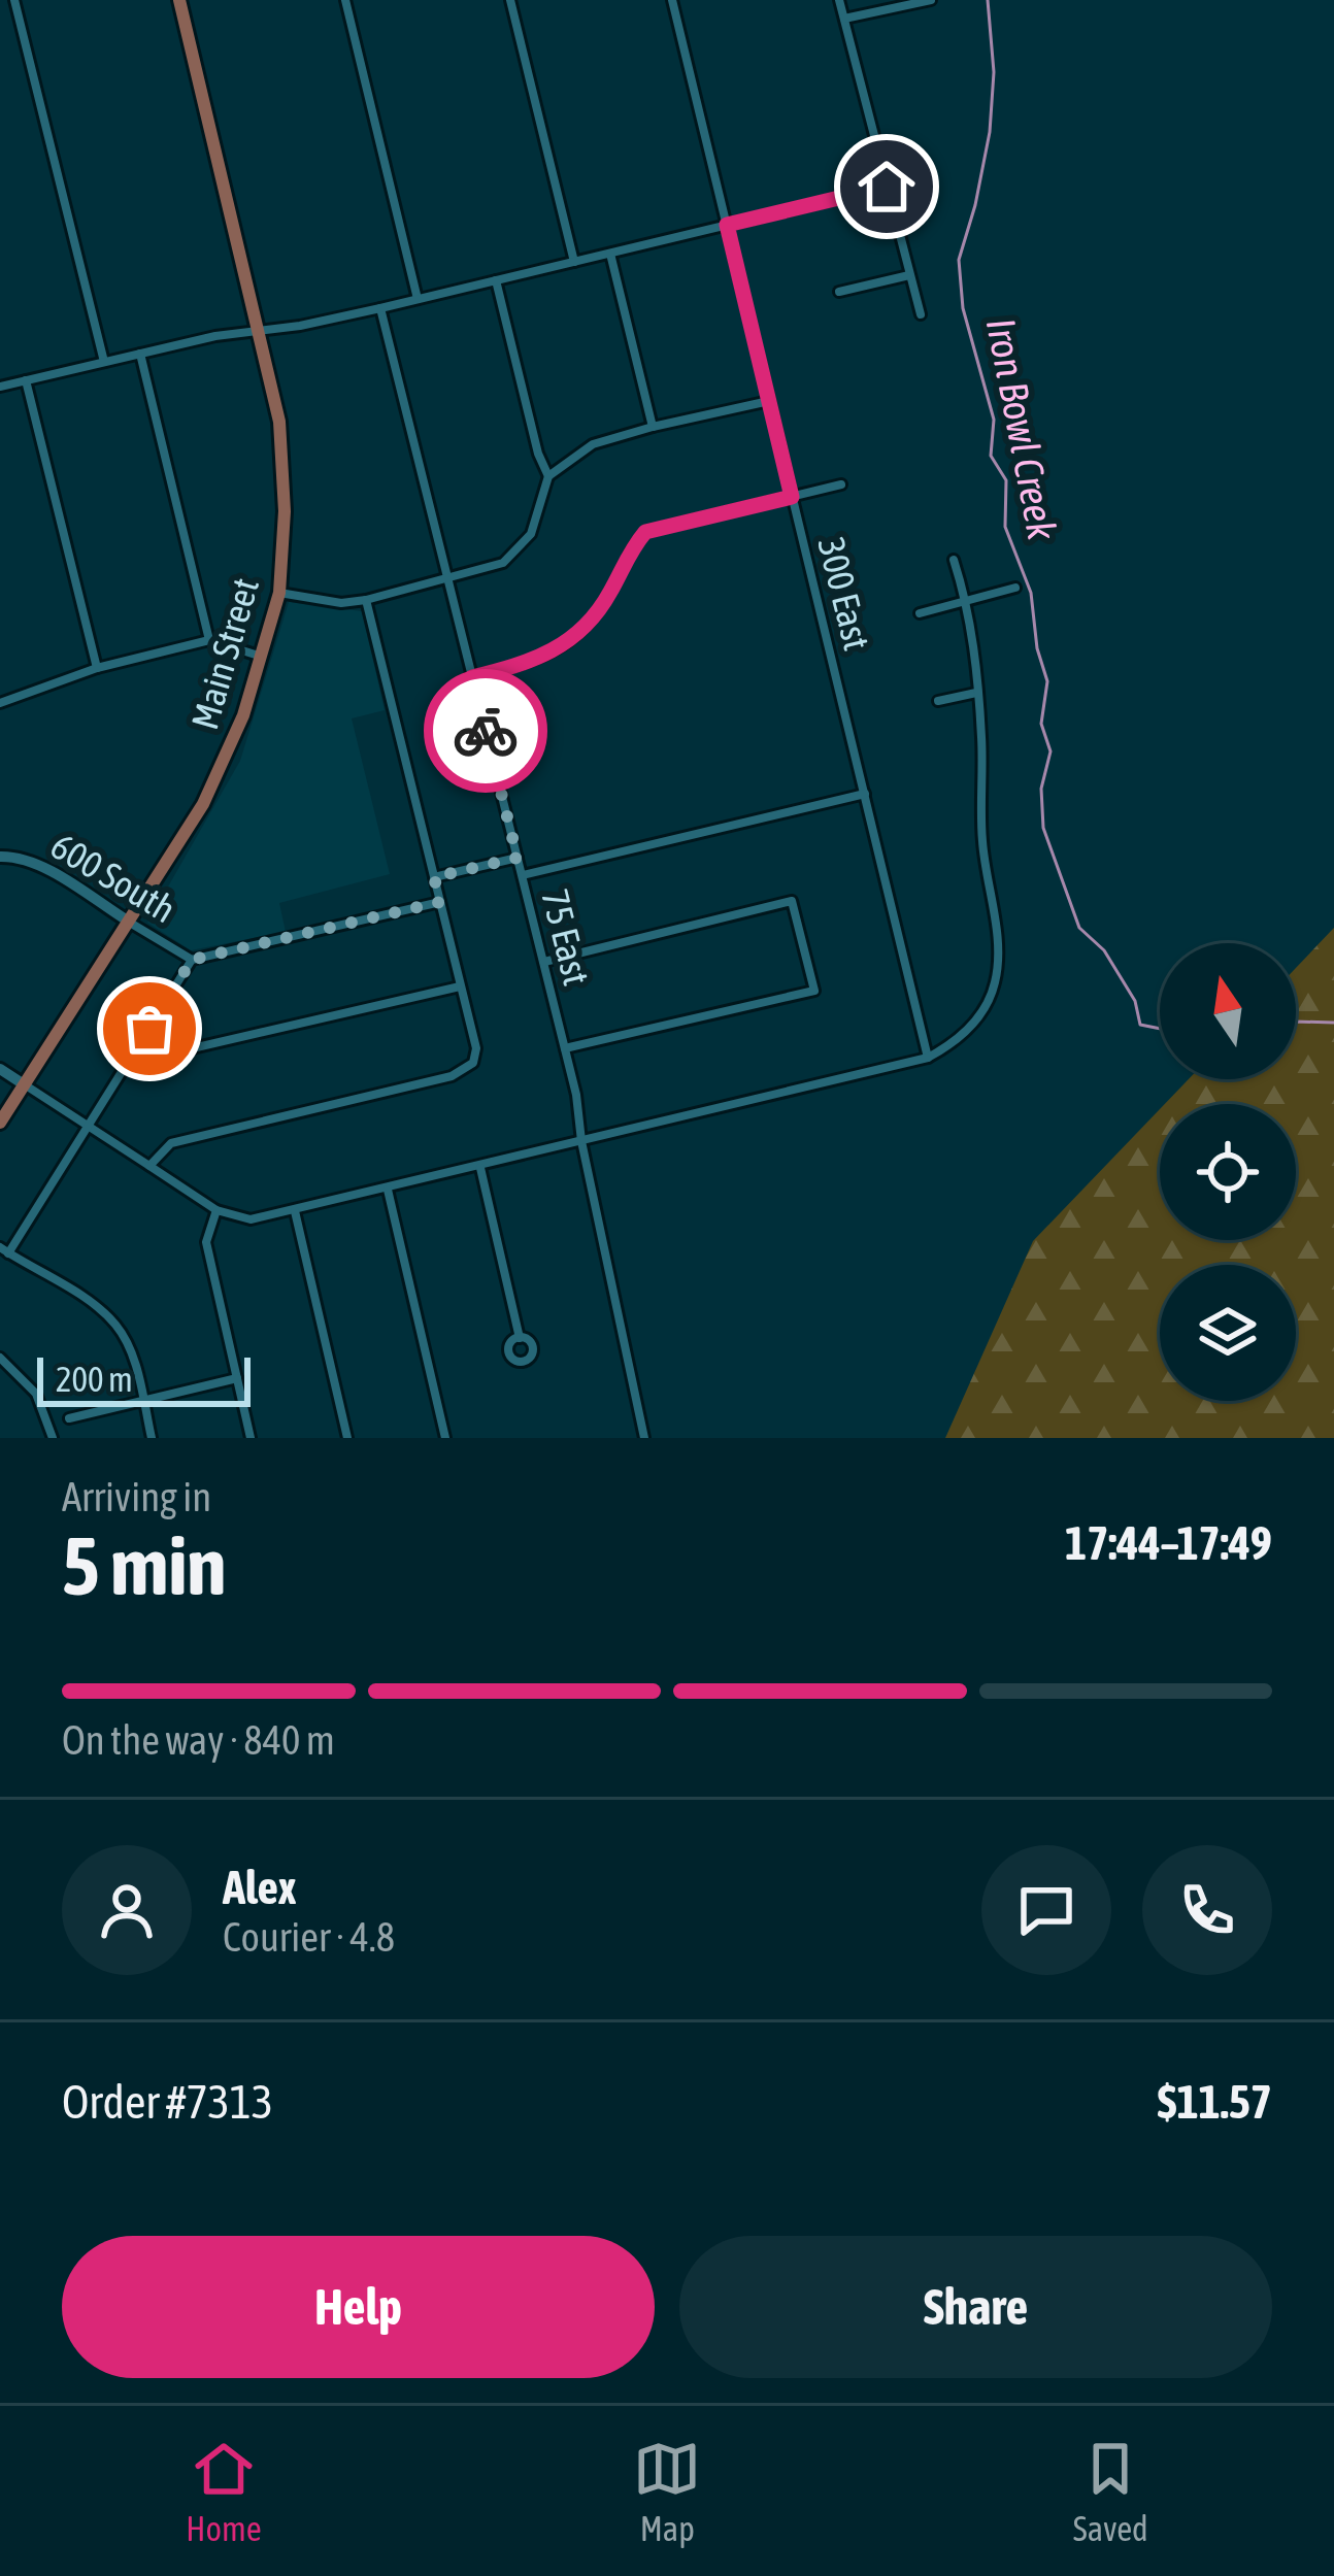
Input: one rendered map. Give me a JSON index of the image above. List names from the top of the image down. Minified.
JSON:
{"streets":{"main road":["Main Street","600 South"],"street":["300 East","75 East"]},"crossings":[["Main Street","600 South"]],"water":["Iron Bowl Creek"],"scale_bar":"200 m","north":"top","page":{"scale":"200 m","heading":["5 min","Arriving in","17:44–17:49"],"panel":["Alex","Courier · 4.8","Order #7313","$11.57"],"bar":"On the way · 840 m","buttons":["Help","Share"],"tabs":["Home","Map","Saved"]}}
